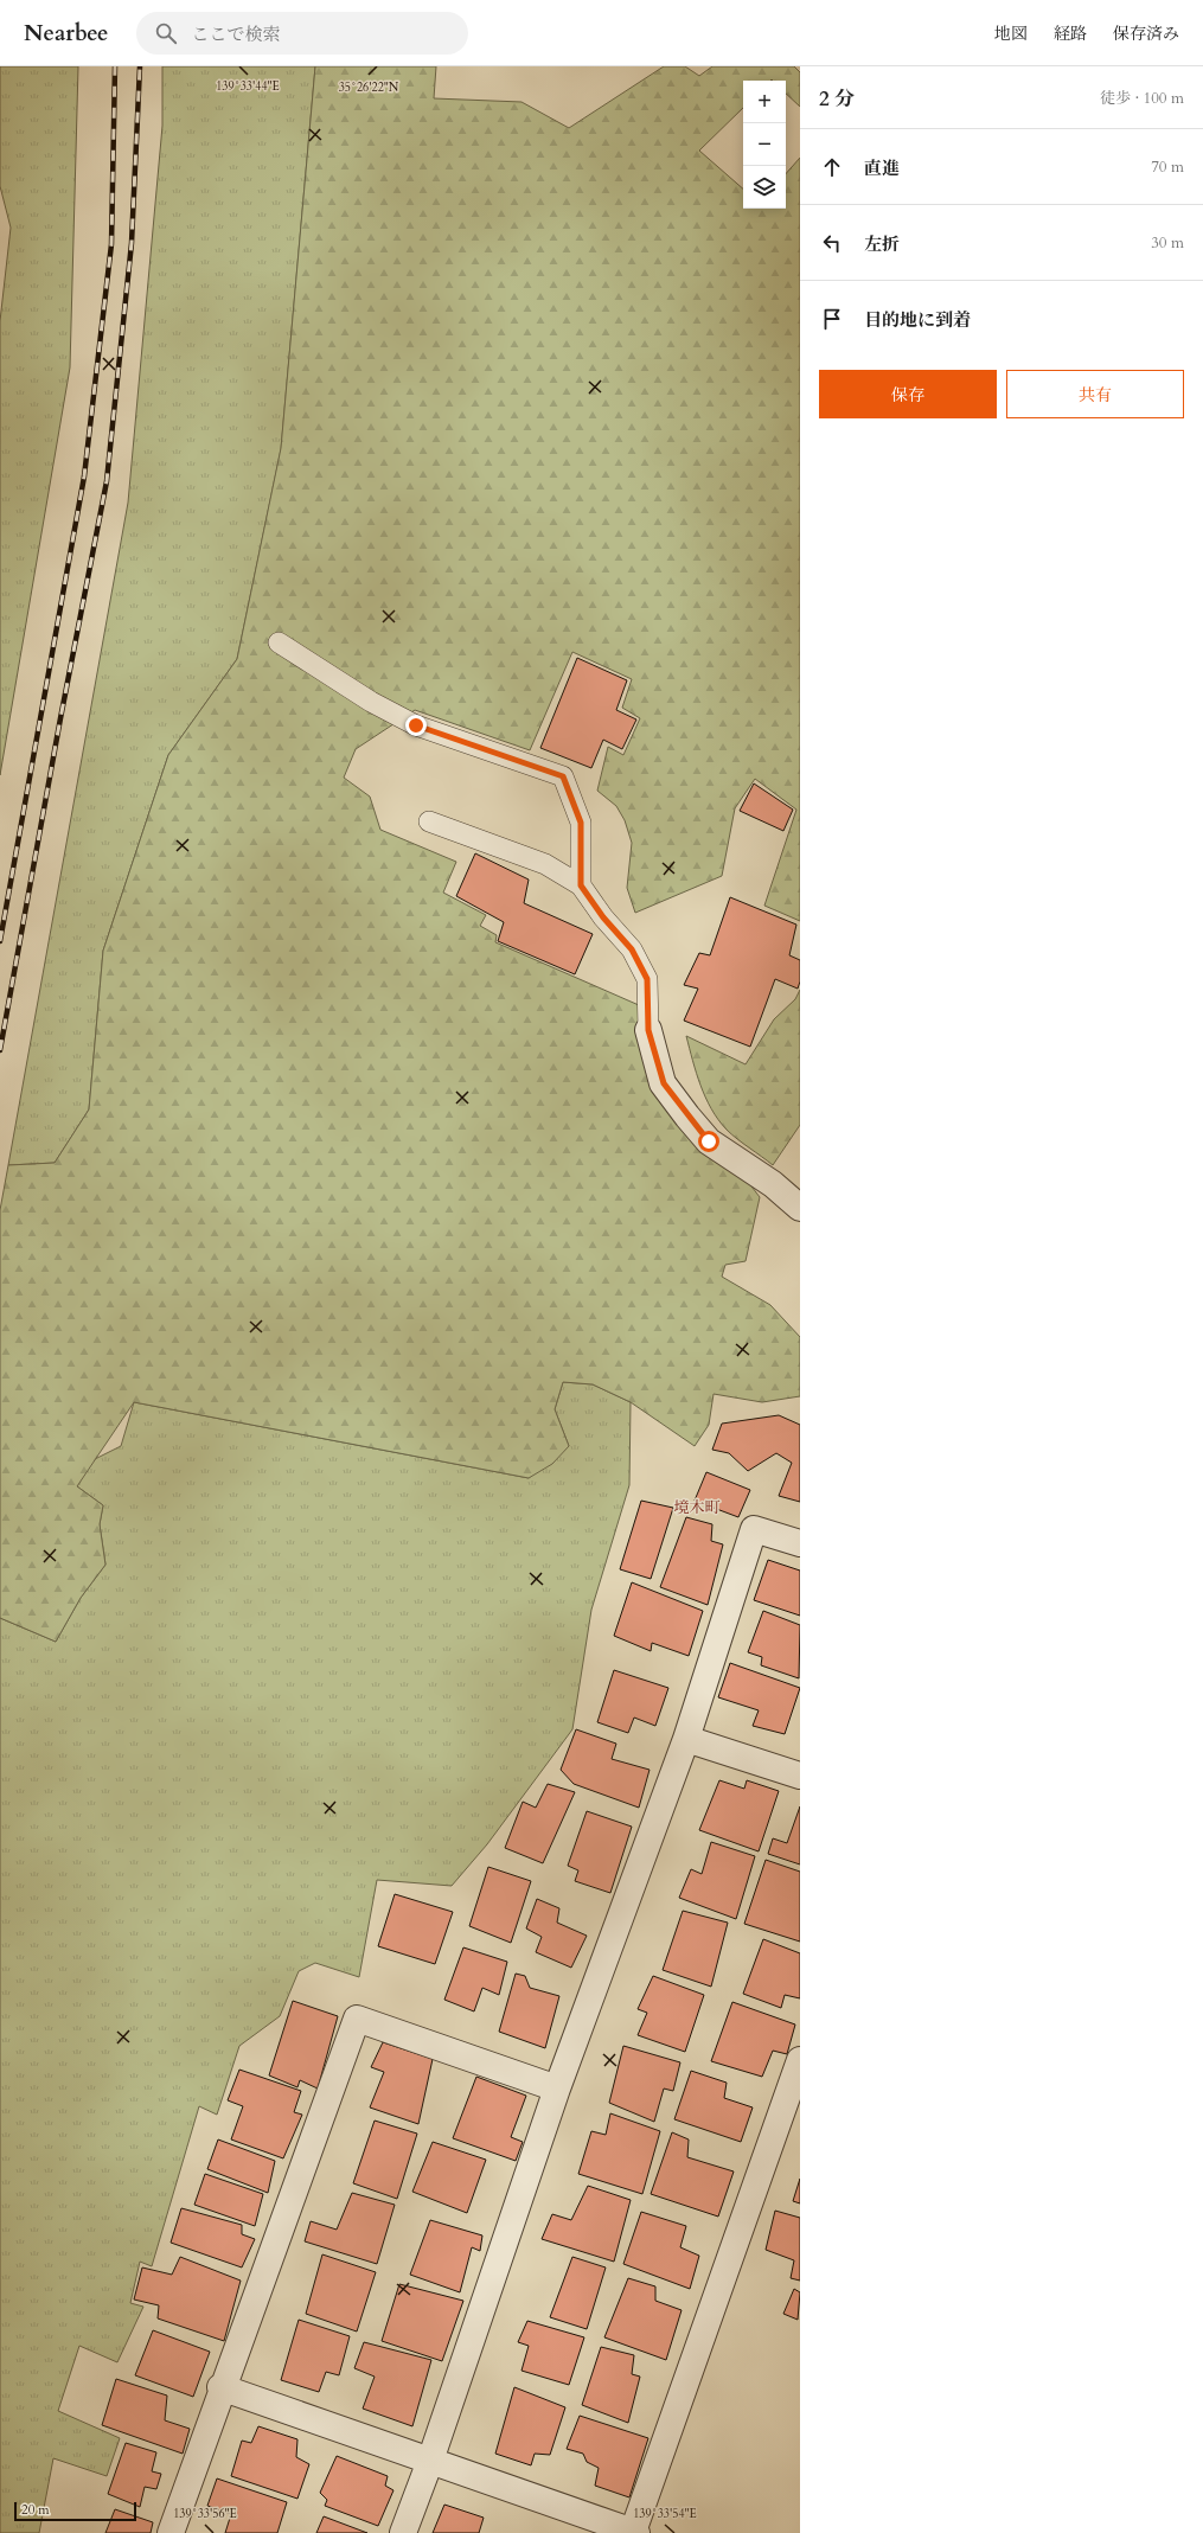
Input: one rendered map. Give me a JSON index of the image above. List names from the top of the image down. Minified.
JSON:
{"districts":["境木町"],"scale_bar":"20 m","page":{"header":"Nearbee","search":"ここで検索","nav":["地図","経路","保存済み"],"heading":["2 分","徒歩 · 100 m"],"map_buttons":["+","−"],"list":[["直進","70 m"],["左折","30 m"],"目的地に到着"],"buttons":["保存","共有"],"scale":"20 m"},"coordinates":["139°33'44\"E","35°26'22\"N","139°33'56\"E","139°33'54\"E"]}
